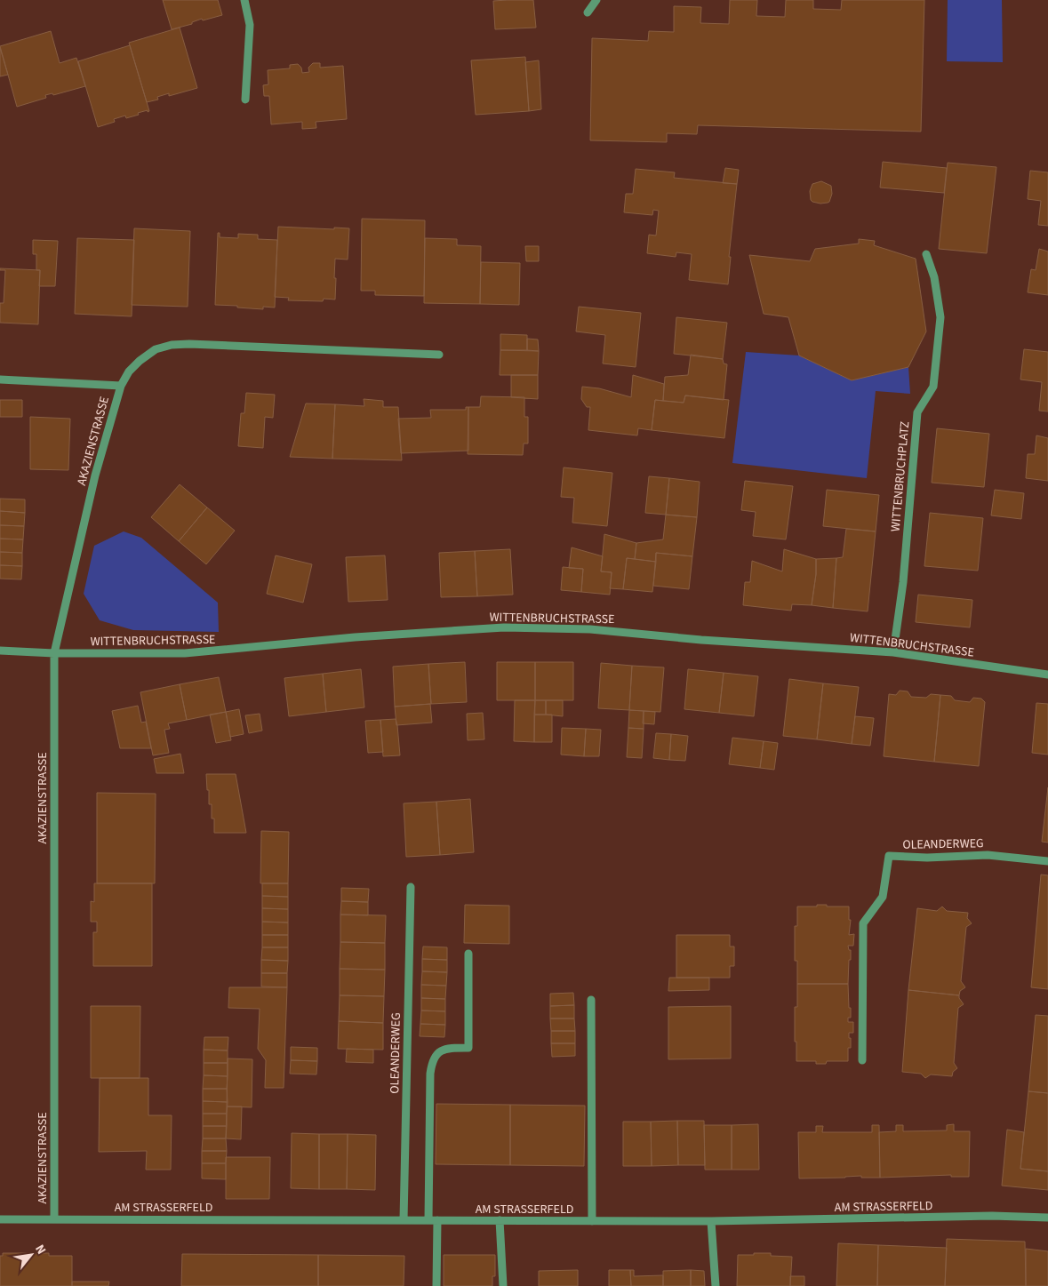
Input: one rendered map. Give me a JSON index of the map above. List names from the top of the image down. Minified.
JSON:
{"streets":{"street":["AKAZIENSTRASSE","WITTENBRUCHPLATZ","WITTENBRUCHSTRASSE","OLEANDERWEG","AM STRASSERFELD"]},"crossings":[["AKAZIENSTRASSE","WITTENBRUCHSTRASSE"],["AKAZIENSTRASSE","AM STRASSERFELD"],["WITTENBRUCHPLATZ","WITTENBRUCHSTRASSE"],["OLEANDERWEG","AM STRASSERFELD"]],"north":"top right"}
